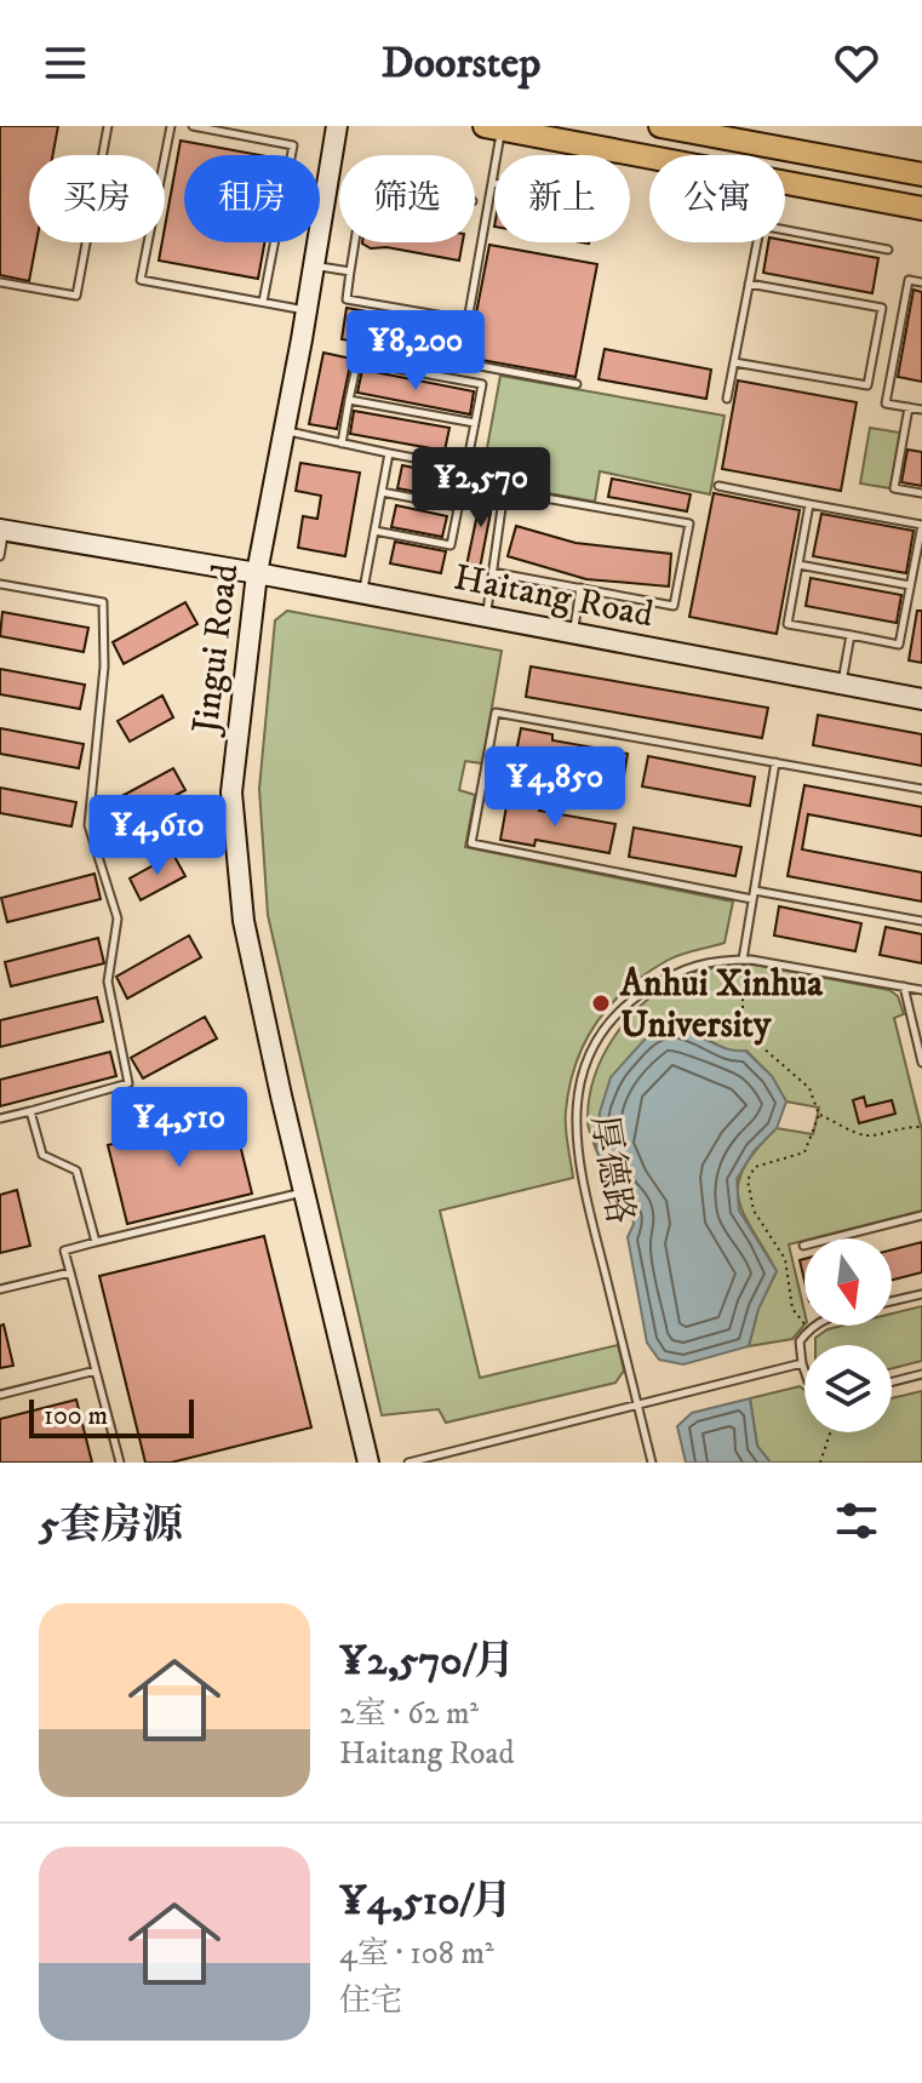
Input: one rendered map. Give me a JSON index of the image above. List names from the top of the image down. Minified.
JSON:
{"streets":{"street":["Haitang Road","Jingui Road"],"lane":["厚德路"]},"crossings":[["Haitang Road","Jingui Road"]],"places":["Anhui Xinhua University"],"scale_bar":"100 m","north":"bottom","page":{"header":"Doorstep","chip":["买房","租房","筛选","新上","公寓"],"price":["¥8,200","¥2,570","¥4,850","¥4,610","¥4,510"],"scale":"100 m","heading":"5套房源","list":[{"name":"¥2,570/月","note":"2室 · 62 m² · Haitang Road"},{"name":"¥4,510/月","note":"4室 · 108 m² · 住宅"}]}}
